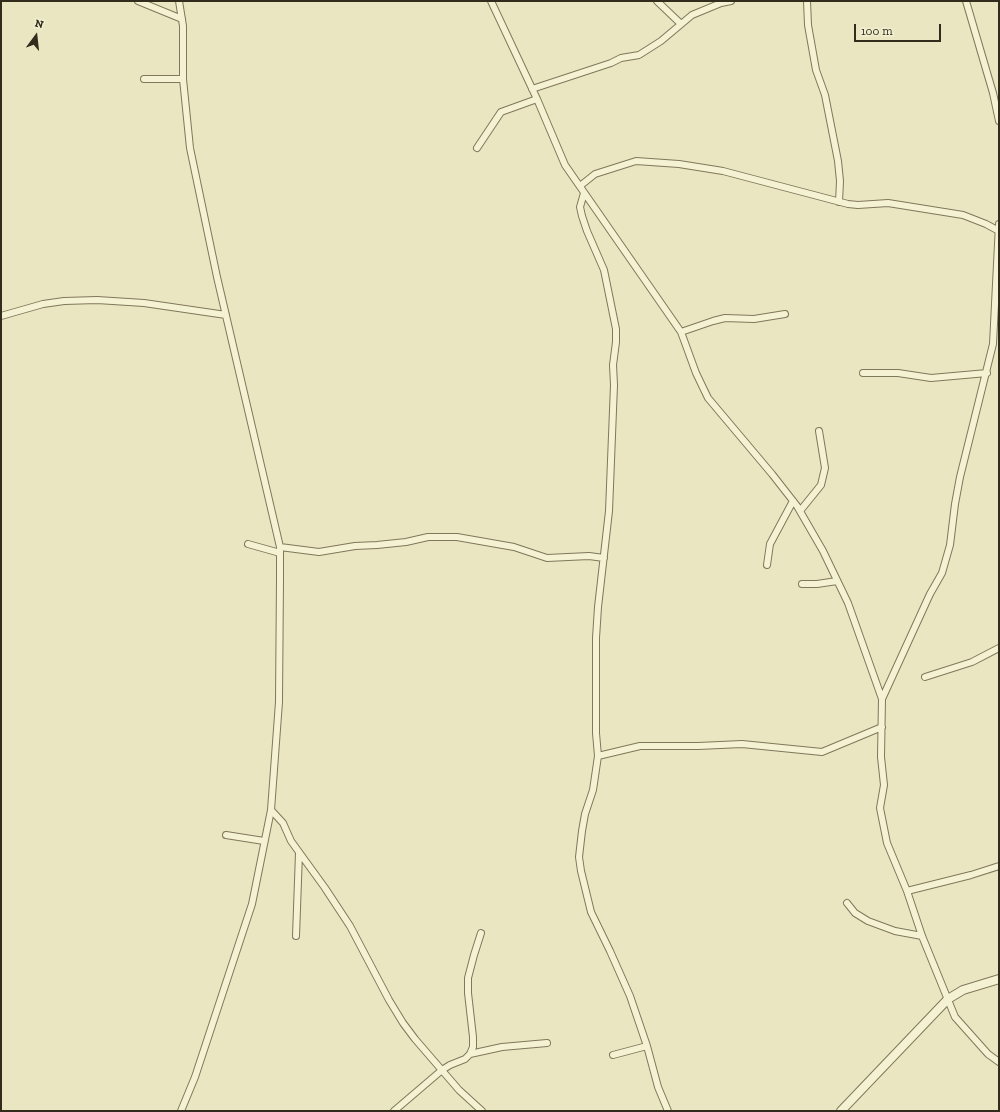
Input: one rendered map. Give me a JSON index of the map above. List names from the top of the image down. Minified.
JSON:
{"scale_bar":"100 m","north":"top"}
